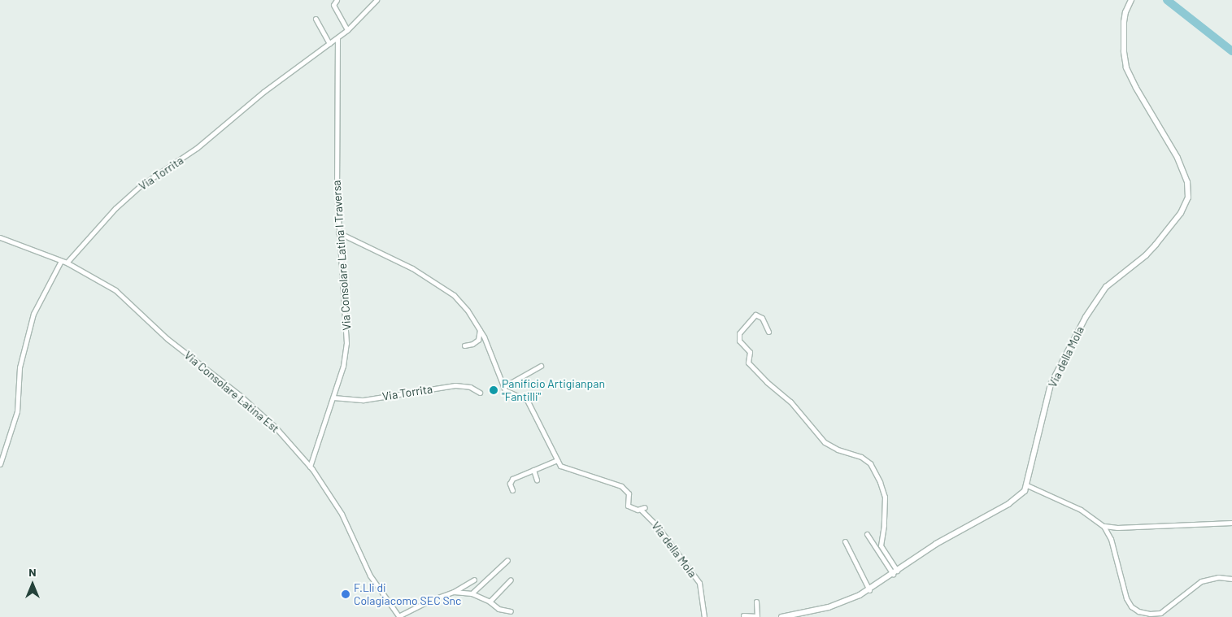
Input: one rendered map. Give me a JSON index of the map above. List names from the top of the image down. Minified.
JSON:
{"streets":{"street":["Via Torrita","Via Consolare Latina I Traversa","Via della Mola","Via Consolare Latina Est"]},"crossings":[["Via Torrita","Via Consolare Latina I Traversa"],["Via Torrita","Via Consolare Latina Est"],["Via Consolare Latina I Traversa","Via Consolare Latina Est"]],"places":["Panificio Artigianpan \"Fantilli\"","F.Lli di Colagiacomo SEC Snc"],"north":"top"}
